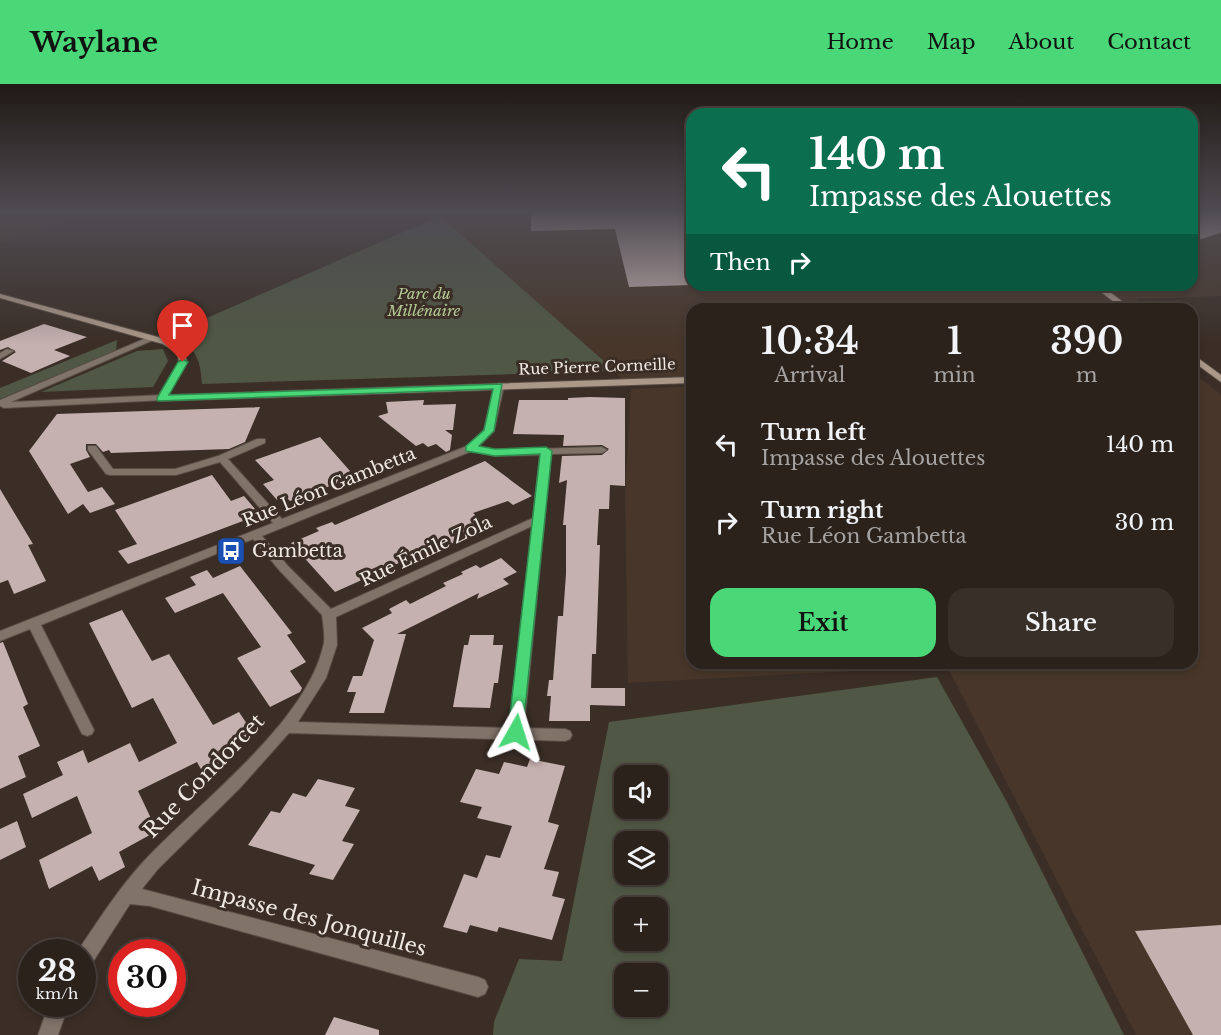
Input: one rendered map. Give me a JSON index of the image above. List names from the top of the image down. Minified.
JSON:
{"streets":{"street":["Rue Pierre Corneille","Rue Léon Gambetta","Rue Émile Zola","Rue Condorcet","Impasse des Jonquilles"]},"crossings":[["Rue Pierre Corneille","Rue Léon Gambetta"],["Rue Émile Zola","Rue Condorcet"],["Rue Condorcet","Impasse des Jonquilles"]],"parks":["Parc du Millénaire"],"places":{"bus stop":["Gambetta"]},"page":{"header":"Waylane","nav":["Home","Map","About","Contact"],"turn":["140 m","Impasse des Alouettes"],"then":"Then","eta":["10:34","Arrival","1","min","390","m"],"list":[{"name":"Turn left","note":"Impasse des Alouettes","value":"140 m"},{"name":"Turn right","note":"Rue Léon Gambetta","value":"30 m"}],"buttons":["Exit","Share"],"map_buttons":["+","−"],"speed":"28 km/h","limit":"30"}}
